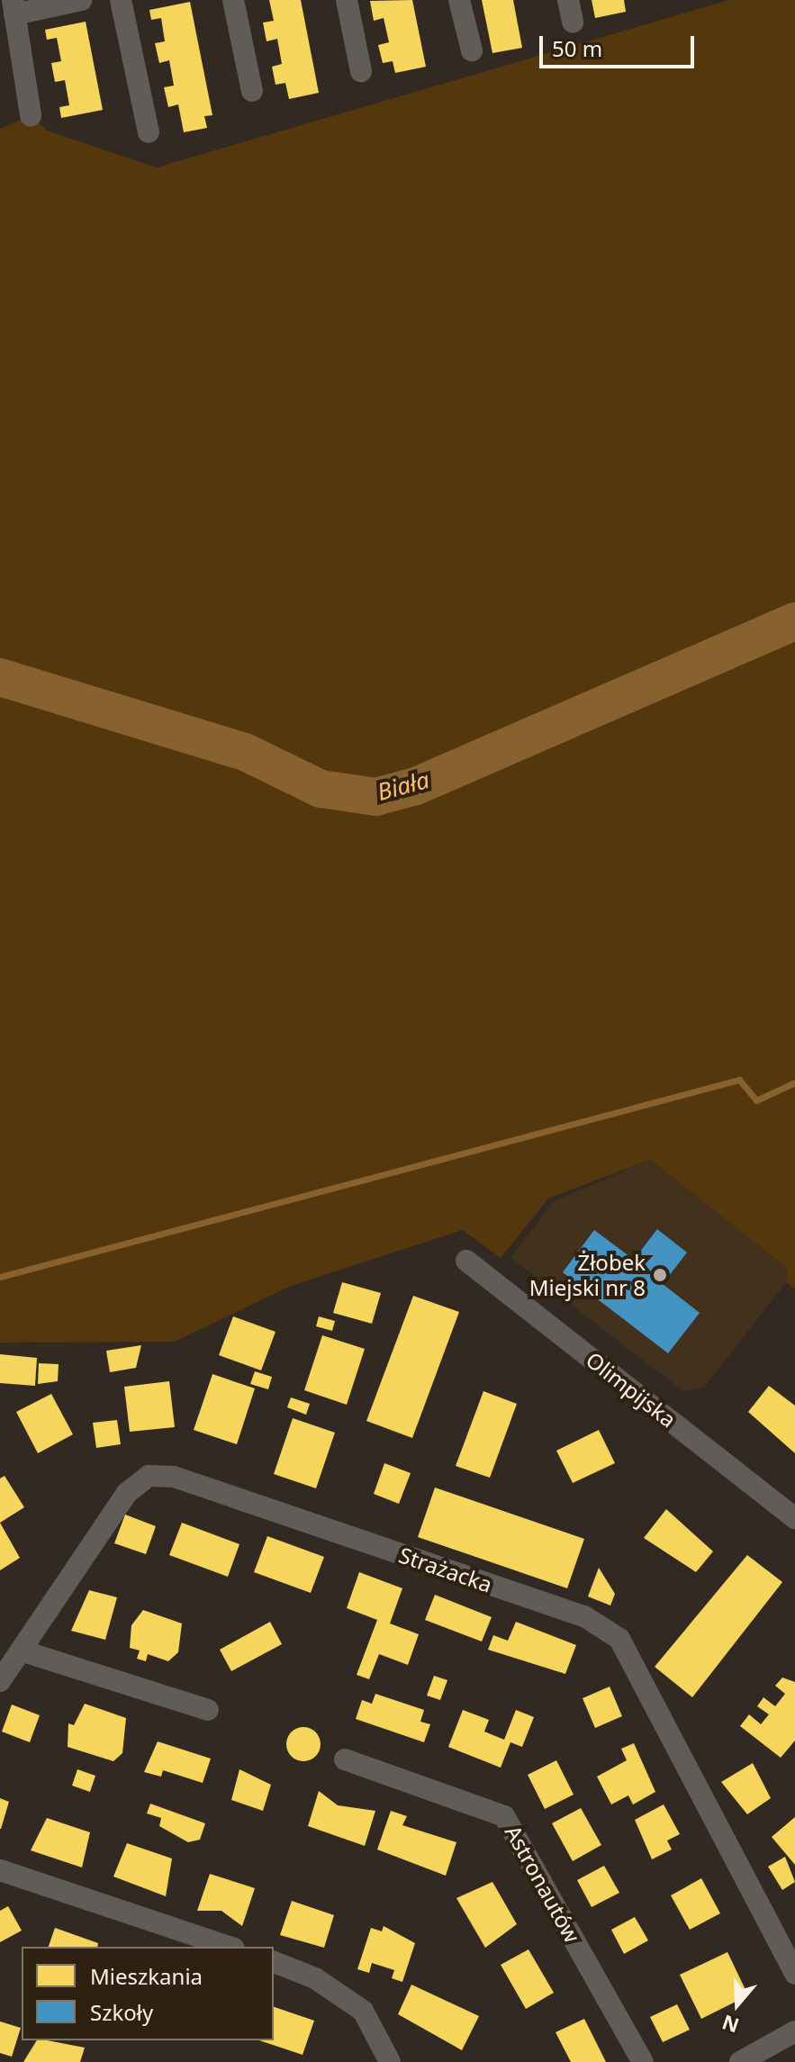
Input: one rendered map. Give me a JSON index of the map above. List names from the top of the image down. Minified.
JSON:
{"streets":{"street":["Olimpijska","Strażacka","Astronautów"]},"water":["Biała"],"places":["Żłobek Miejski nr 8"],"legend":["Mieszkania","Szkoły"],"scale_bar":"50 m","north":"bottom"}
